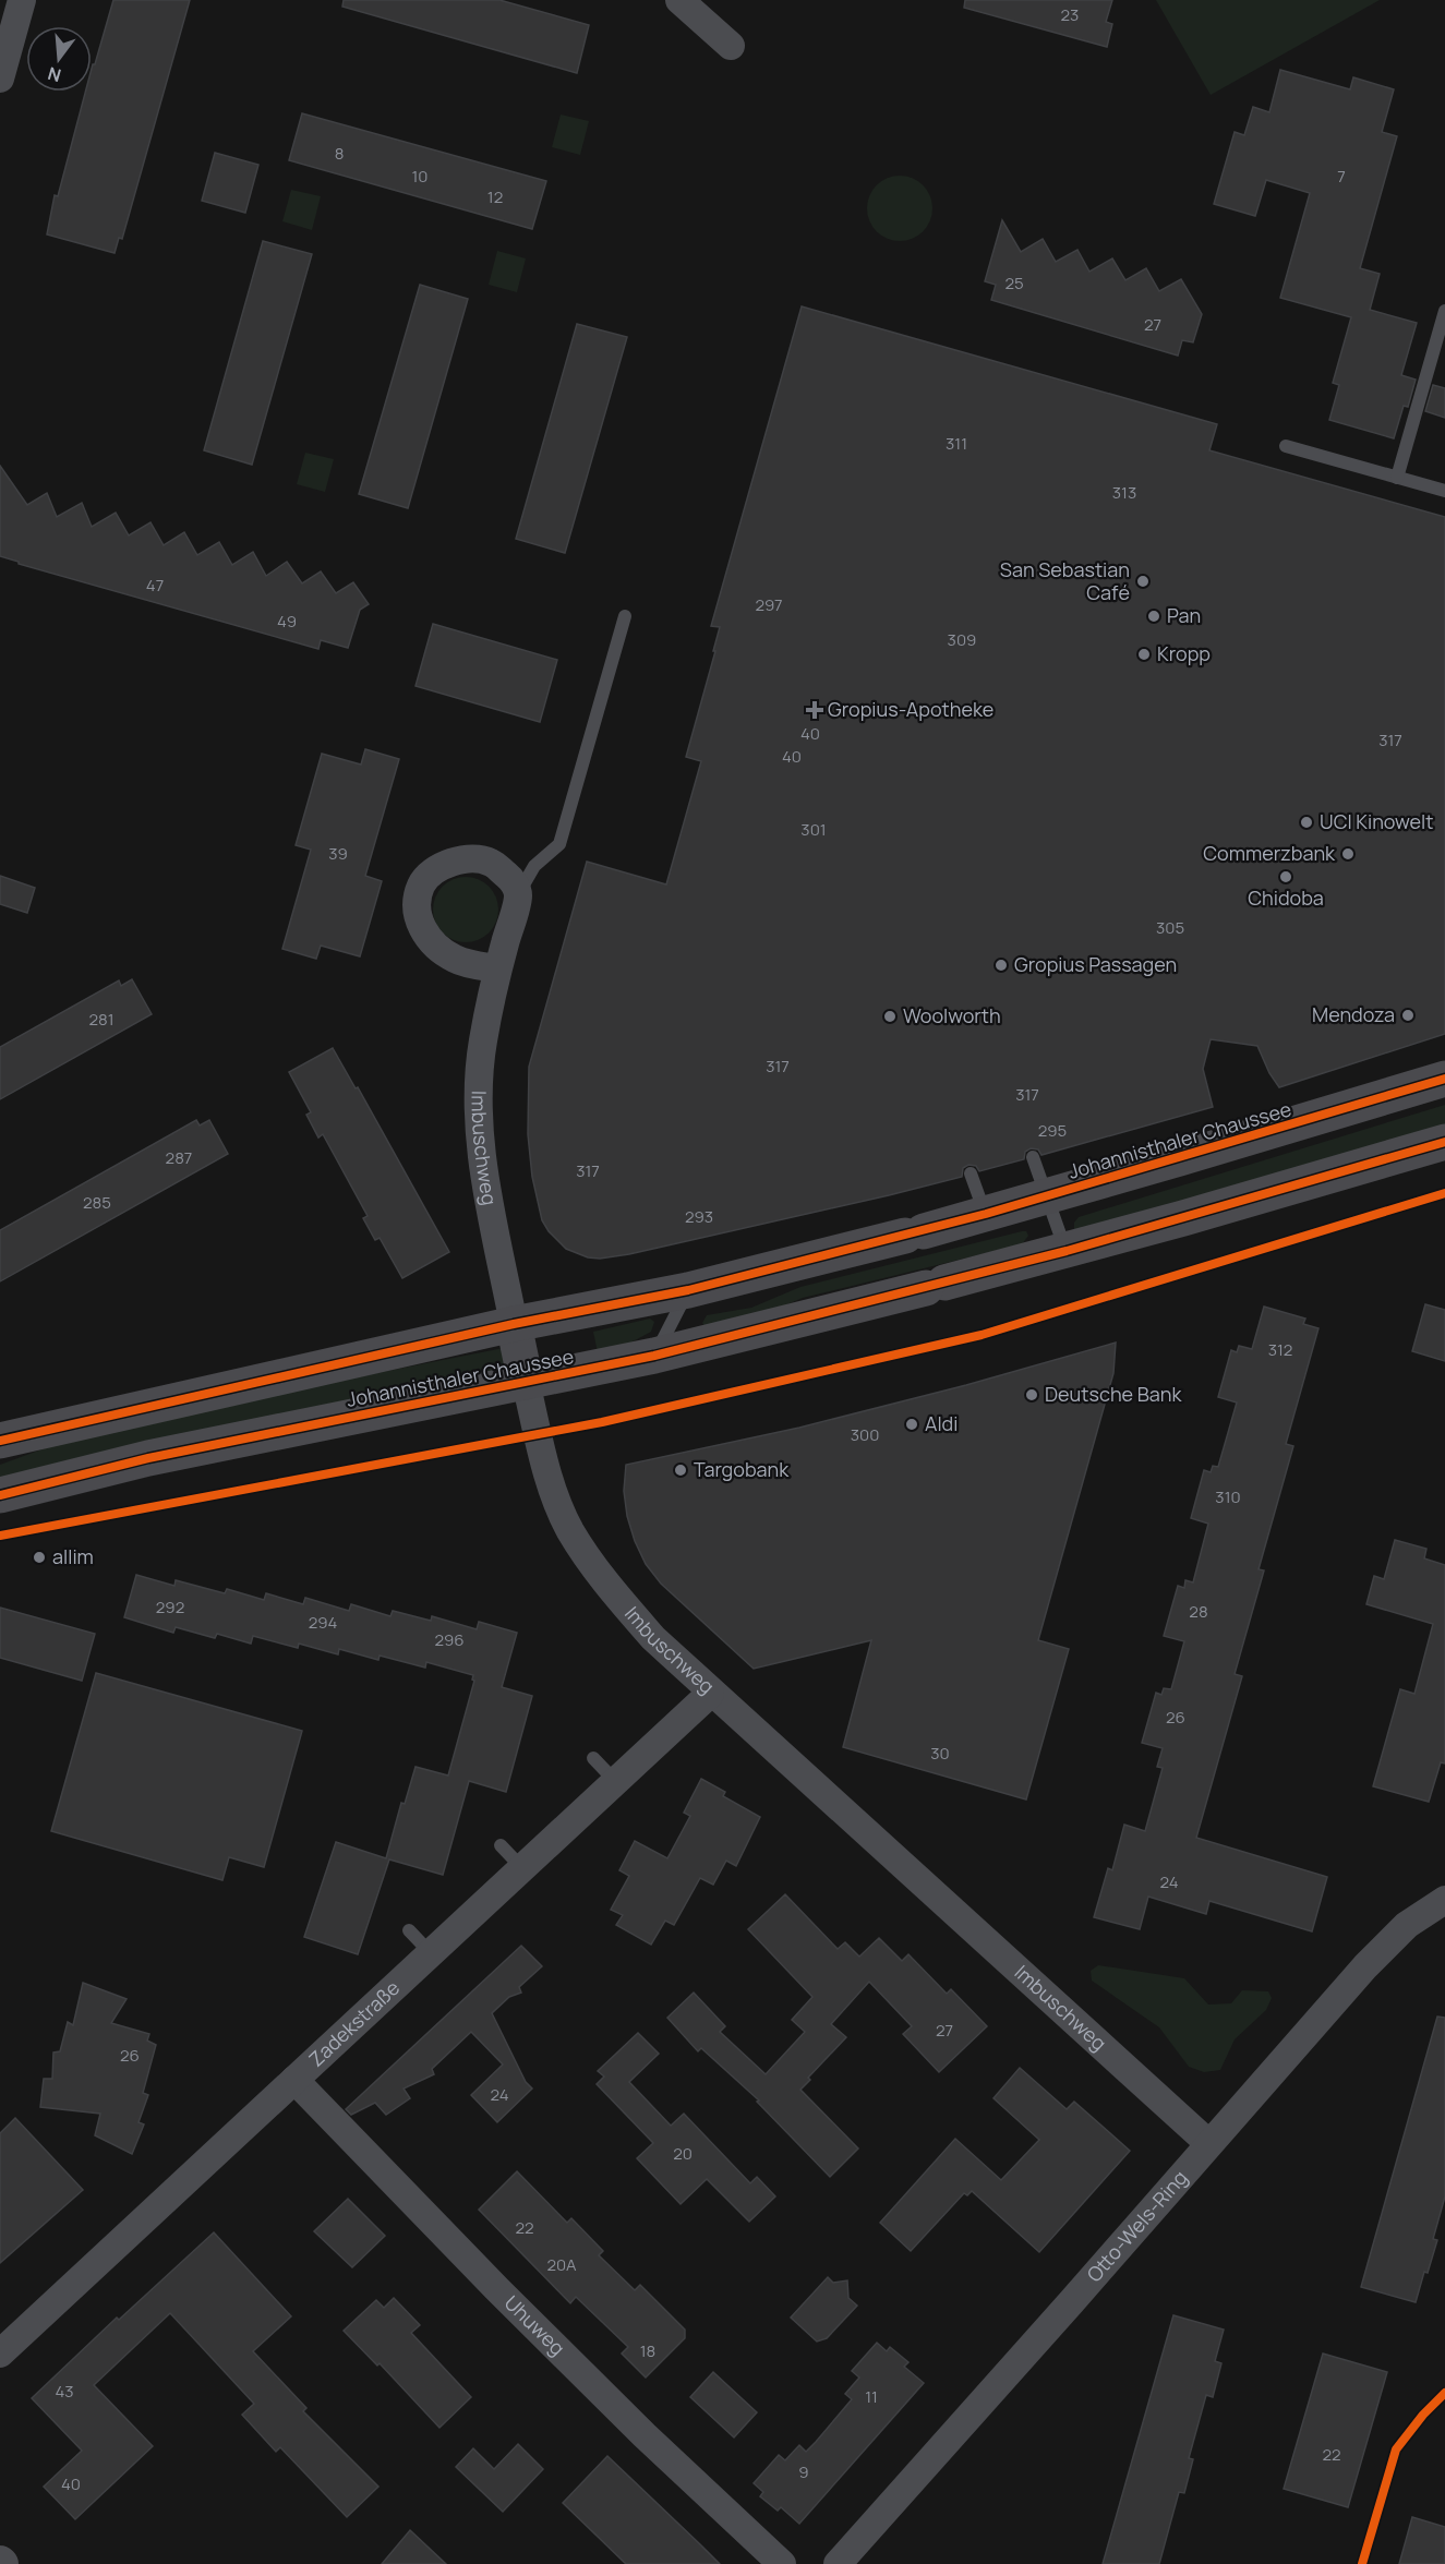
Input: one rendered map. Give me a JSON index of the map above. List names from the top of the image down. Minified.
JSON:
{"streets":{"main road":["Johannisthaler Chaussee","Imbuschweg"],"street":["Zadekstraße","Otto-Wels-Ring","Uhuweg"]},"crossings":[["Johannisthaler Chaussee","Imbuschweg"],["Imbuschweg","Zadekstraße"],["Imbuschweg","Otto-Wels-Ring"],["Zadekstraße","Uhuweg"]],"places":{"other":["San Sebastian Café","Pan","Kropp","UCI Kinowelt","Commerzbank","Chidoba","Gropius Passagen","Mendoza","Woolworth","Deutsche Bank","Aldi","Targobank","allim"],"health":["Gropius-Apotheke"]},"house_numbers":["23","8","10","7","12","25","27","311","313","47","297","49","309","40","317","40","301","39","305","281","317","317","295","287","317","285","293","312","300","310","292","28","294","296","26","30","24","27","26","24","20","22","20A","18","43","11","22","9","40"],"north":"bottom"}
